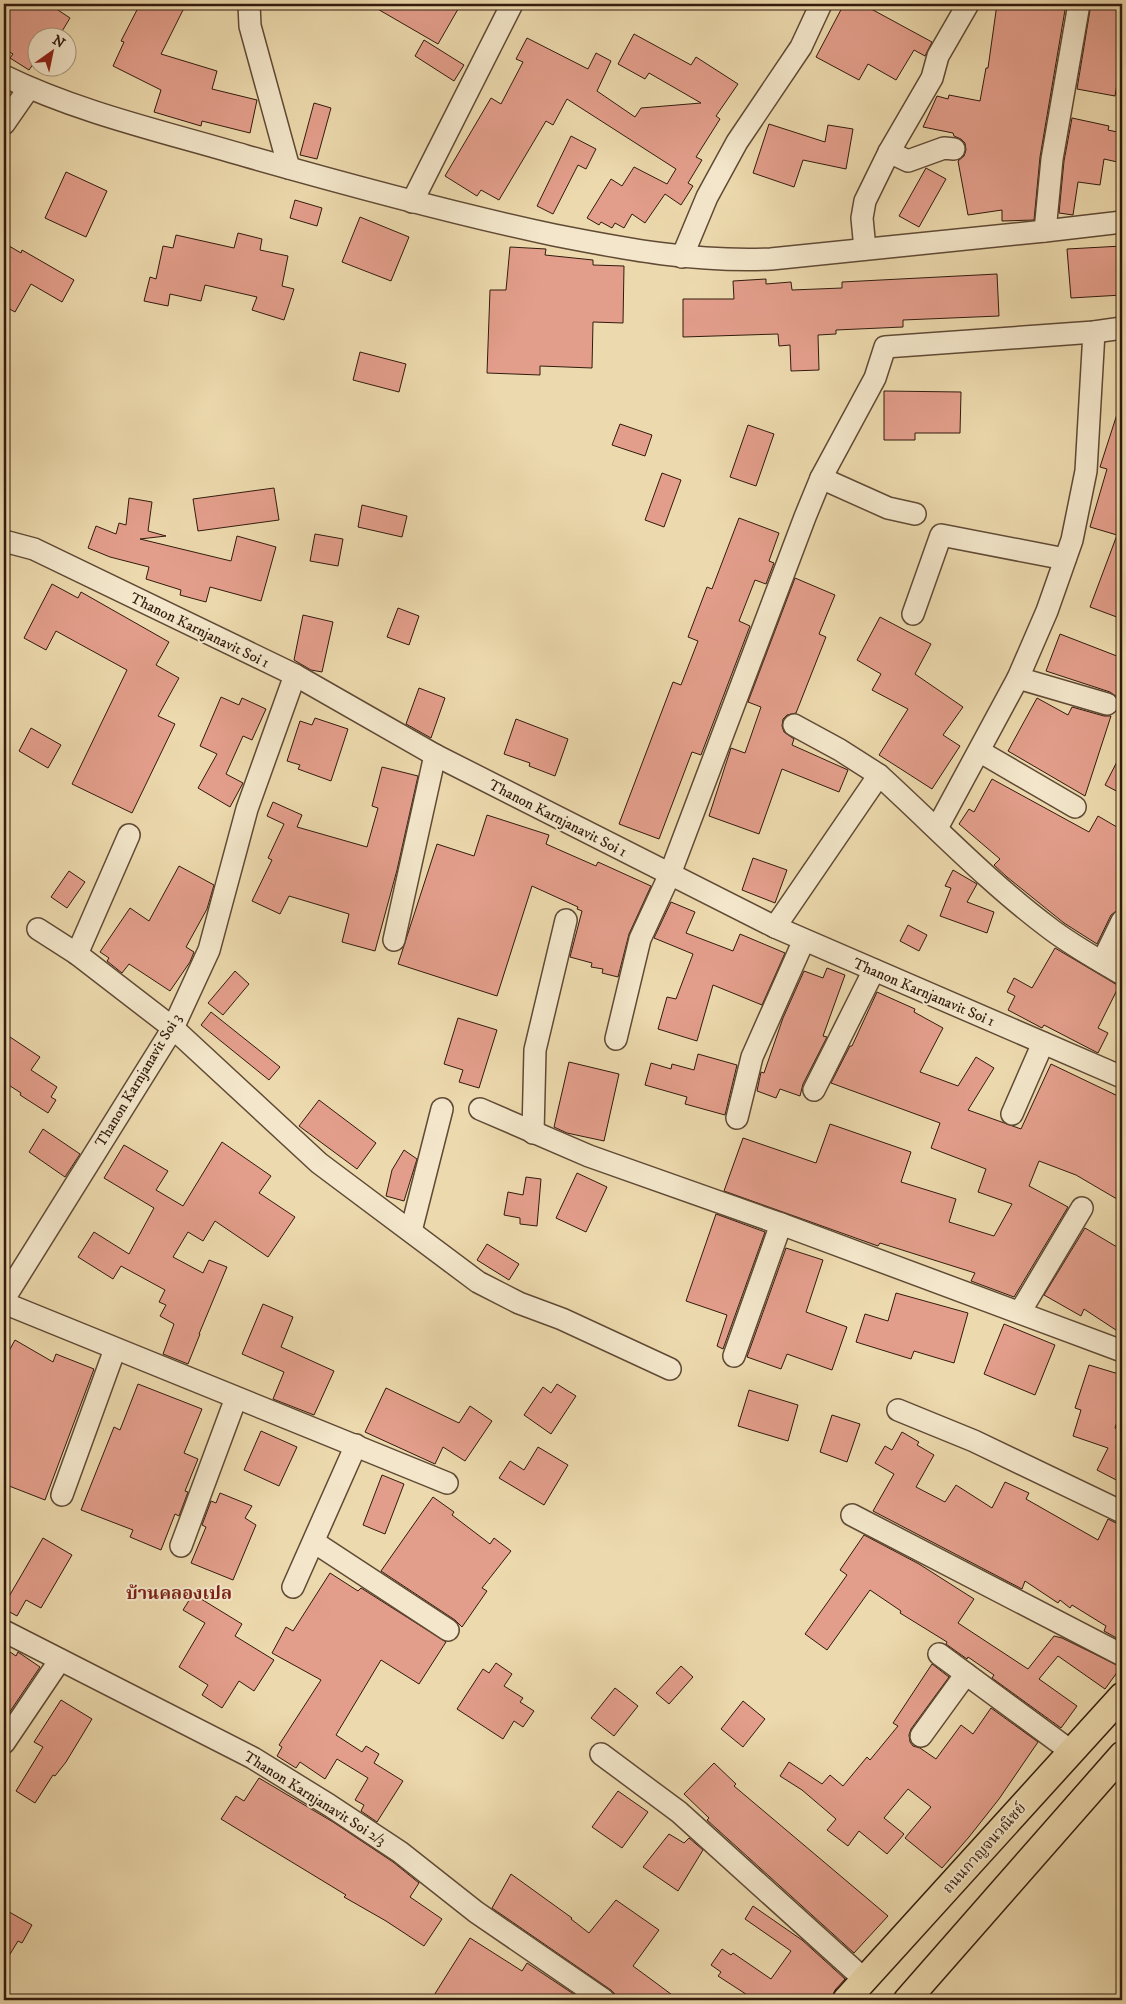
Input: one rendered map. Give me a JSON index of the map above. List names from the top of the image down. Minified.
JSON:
{"streets":{"main road":["ถนนกาญจนวณิชย์"],"street":["Thanon Karnjanavit Soi 1","Thanon Karnjanavit Soi 3","Thanon Karnjanavit Soi 2/3"]},"crossings":[["Thanon Karnjanavit Soi 1","Thanon Karnjanavit Soi 3"]],"districts":["บ้านคลองเปล"],"north":"top right"}
